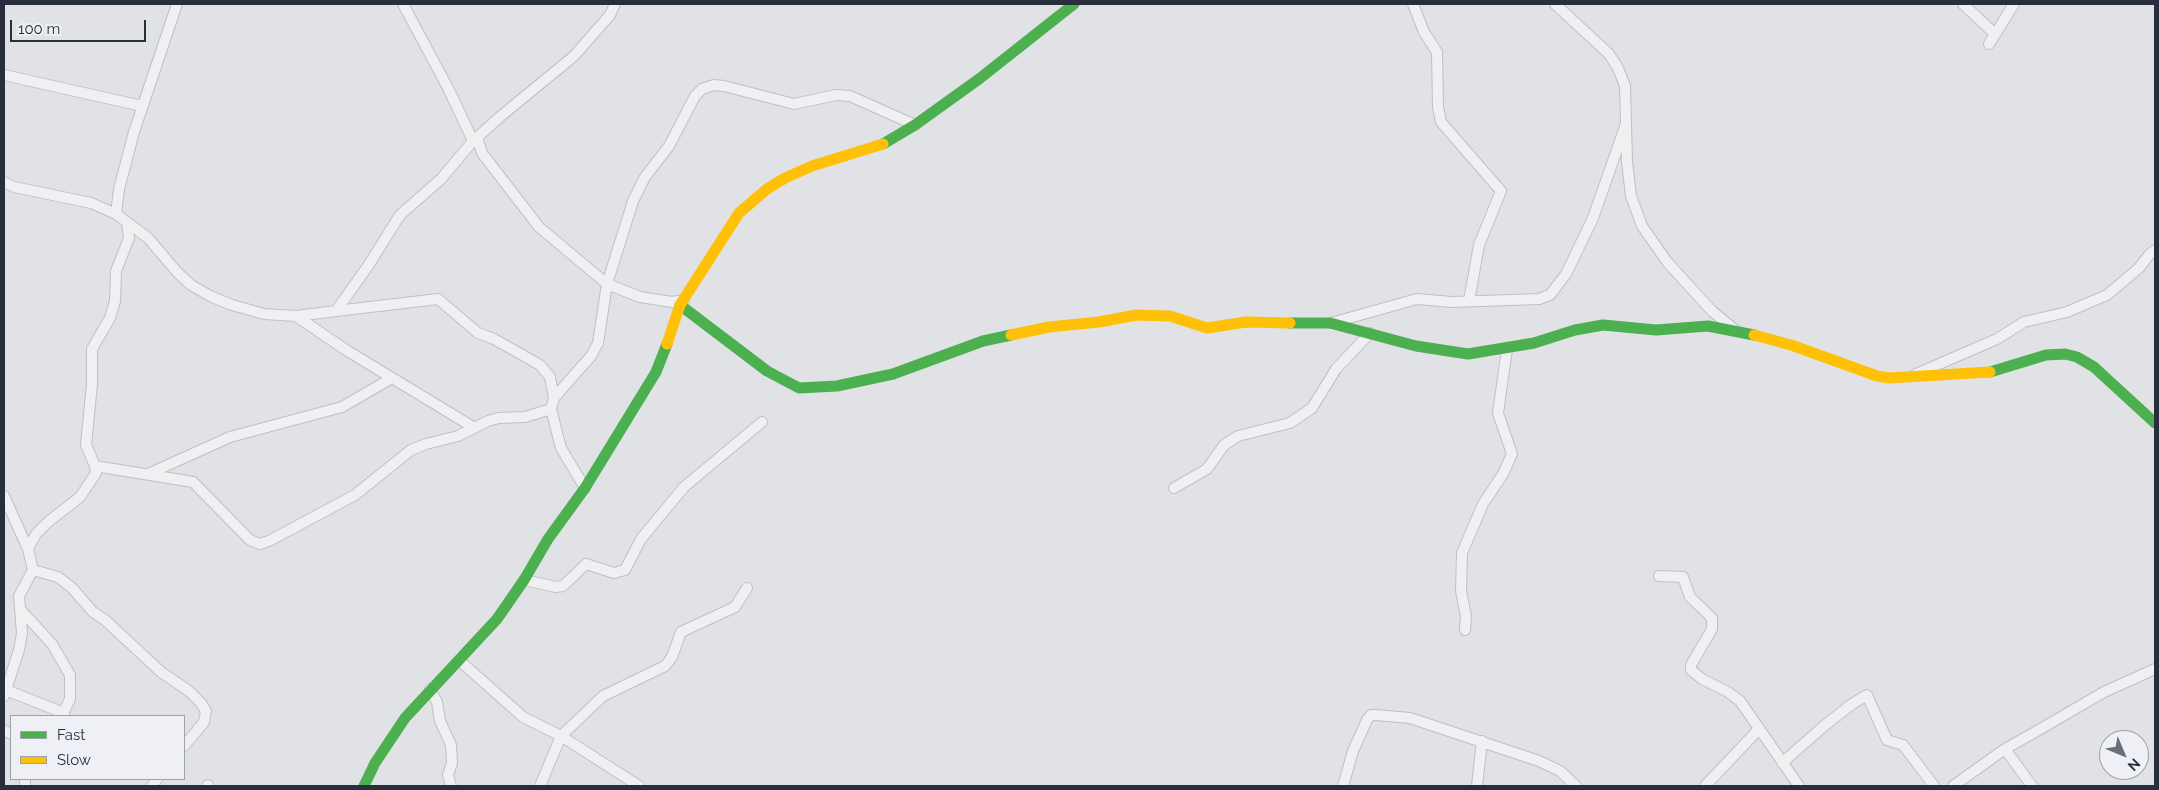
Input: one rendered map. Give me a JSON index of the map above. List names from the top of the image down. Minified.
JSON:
{"legend":["Fast","Slow"],"scale_bar":"100 m","north":"bottom right"}
